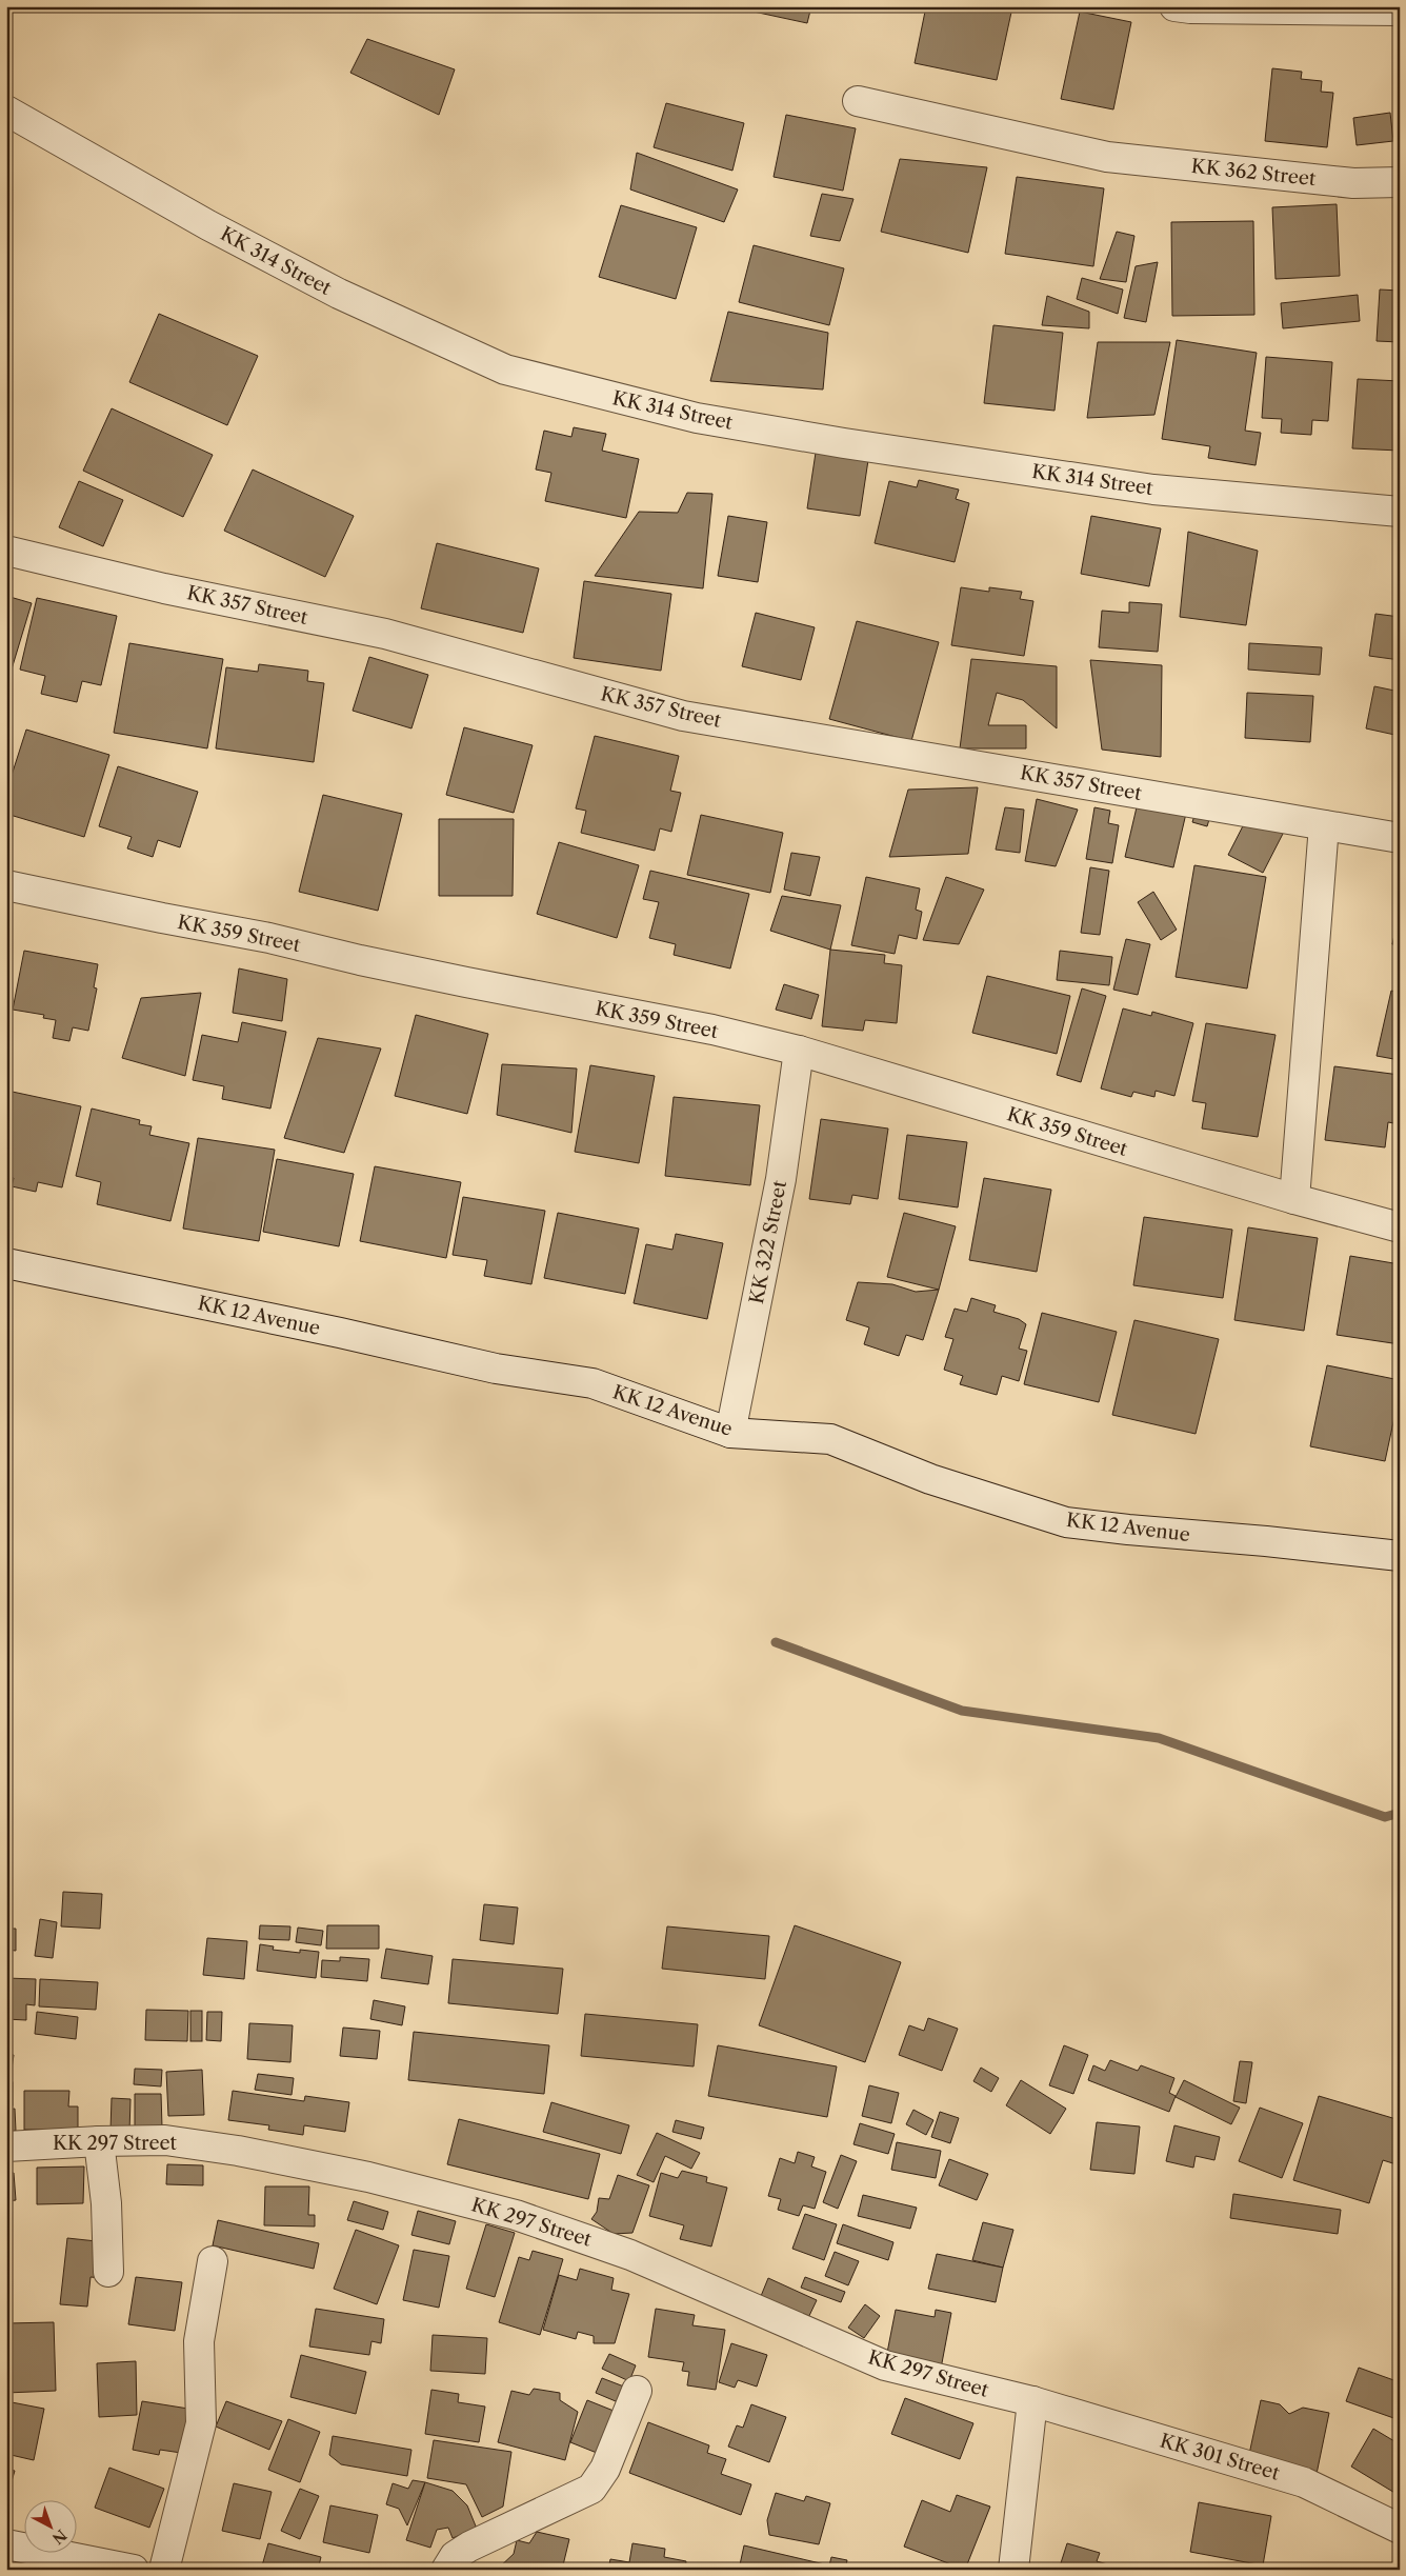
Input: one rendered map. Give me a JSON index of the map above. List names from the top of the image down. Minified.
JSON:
{"streets":{"street":["KK 362 Street","KK 314 Street","KK 357 Street","KK 359 Street","KK 322 Street","KK 12 Avenue","KK 297 Street","KK 301 Street"]},"crossings":[["KK 359 Street","KK 322 Street"],["KK 322 Street","KK 12 Avenue"],["KK 297 Street","KK 301 Street"]],"north":"bottom right"}
